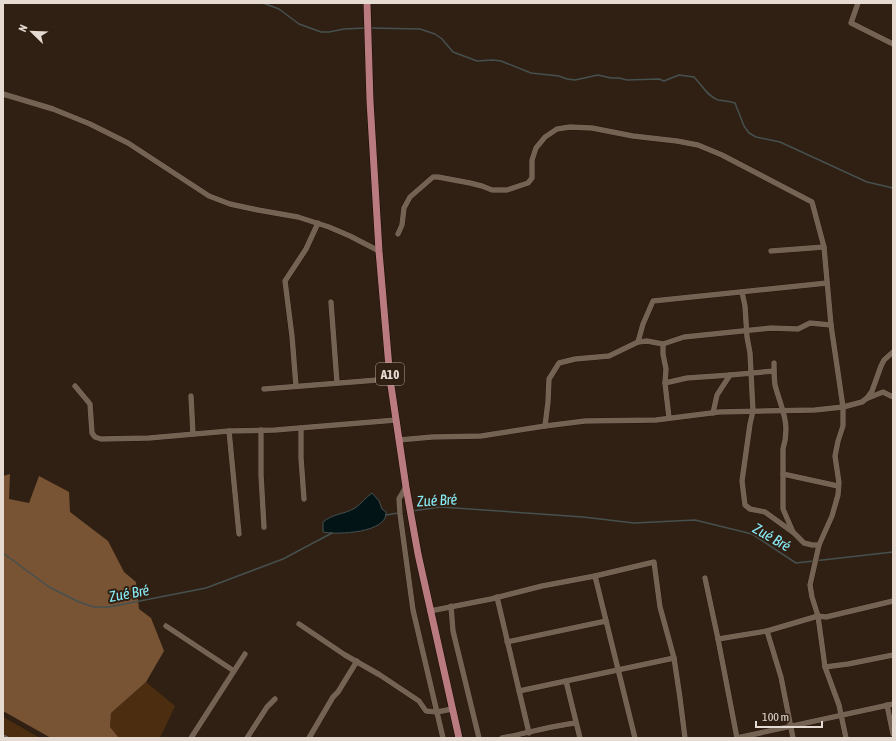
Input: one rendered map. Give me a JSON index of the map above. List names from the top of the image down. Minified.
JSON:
{"streets":{"main road":["A10"]},"water":["Zué Bré"],"scale_bar":"100 m","north":"top left"}
